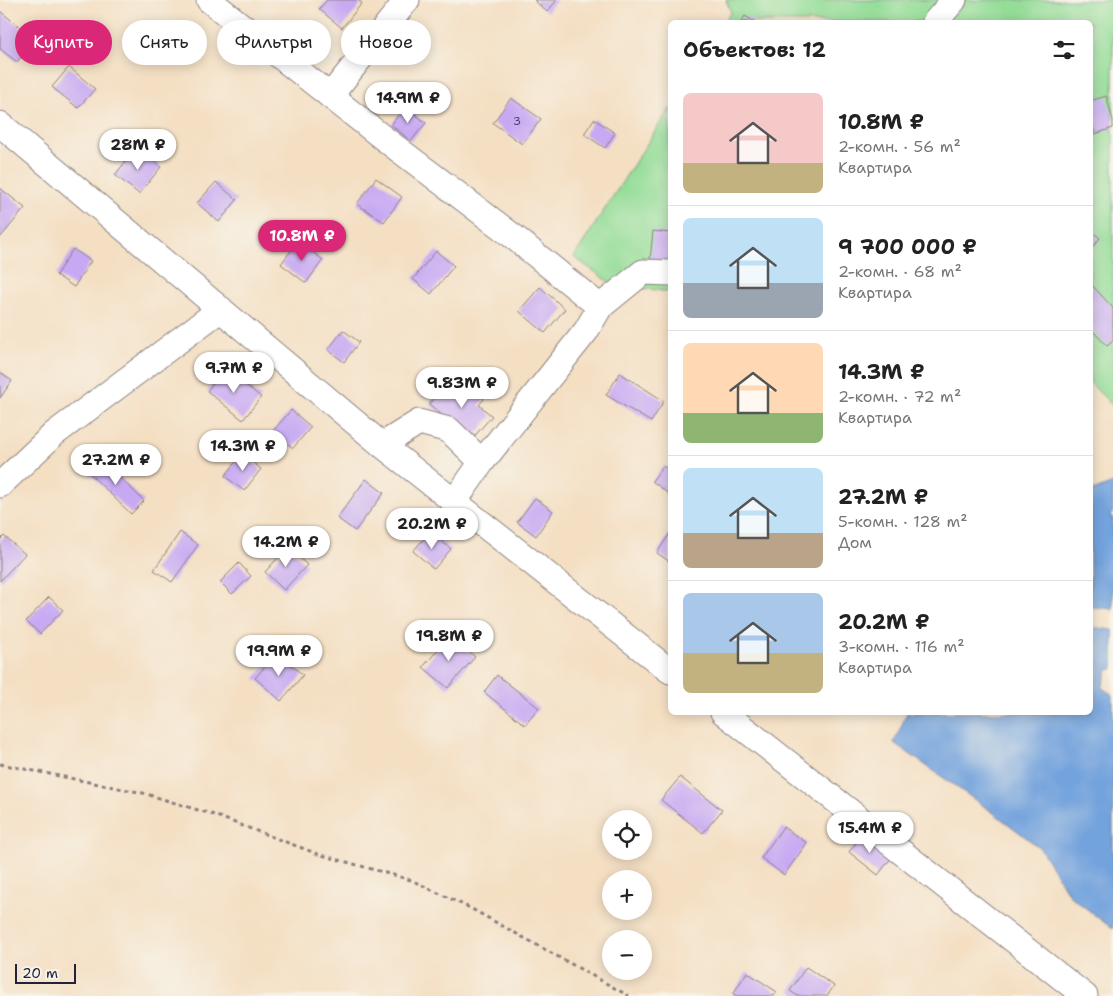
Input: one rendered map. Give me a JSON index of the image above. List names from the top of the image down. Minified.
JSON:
{"house_numbers":["3"],"scale_bar":"20 m","page":{"chip":["Купить","Снять","Фильтры","Новое"],"heading":"Объектов: 12","list":[{"name":"10.8M ₽","note":"2-комн. · 56 m² · Квартира"},{"name":"9 700 000 ₽","note":"2-комн. · 68 m² · Квартира"},{"name":"14.3M ₽","note":"2-комн. · 72 m² · Квартира"},{"name":"27.2M ₽","note":"5-комн. · 128 m² · Дом"},{"name":"20.2M ₽","note":"3-комн. · 116 m² · Квартира"}],"price":["14.9M ₽","28M ₽","10.8M ₽","9.7M ₽","9.83M ₽","14.3M ₽","27.2M ₽","20.2M ₽","14.2M ₽","19.8M ₽","19.9M ₽","15.4M ₽"],"map_buttons":["+","−"],"scale":"20 m"}}
